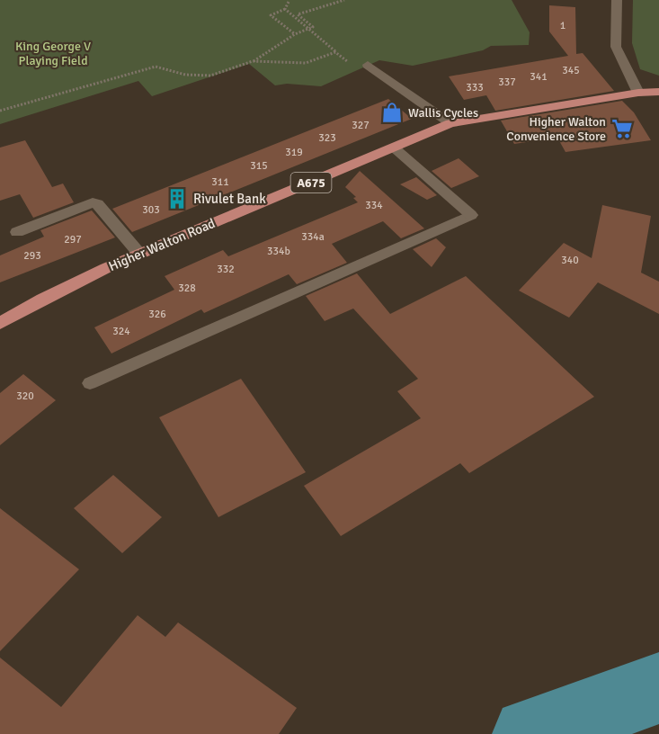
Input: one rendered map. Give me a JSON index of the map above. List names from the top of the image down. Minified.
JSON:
{"streets":{"main road":["A675","Higher Walton Road"]},"crossings":[["A675","Higher Walton Road"]],"parks":["King George V Playing Field"],"places":{"shop":["Wallis Cycles"],"supermarket":["Higher Walton Convenience Store"],"building":["Rivulet Bank"]},"house_numbers":["1","345","341","337","333","327","323","319","315","311","334","303","334a","297","334b","293","340","332","328","326","324","320"]}
